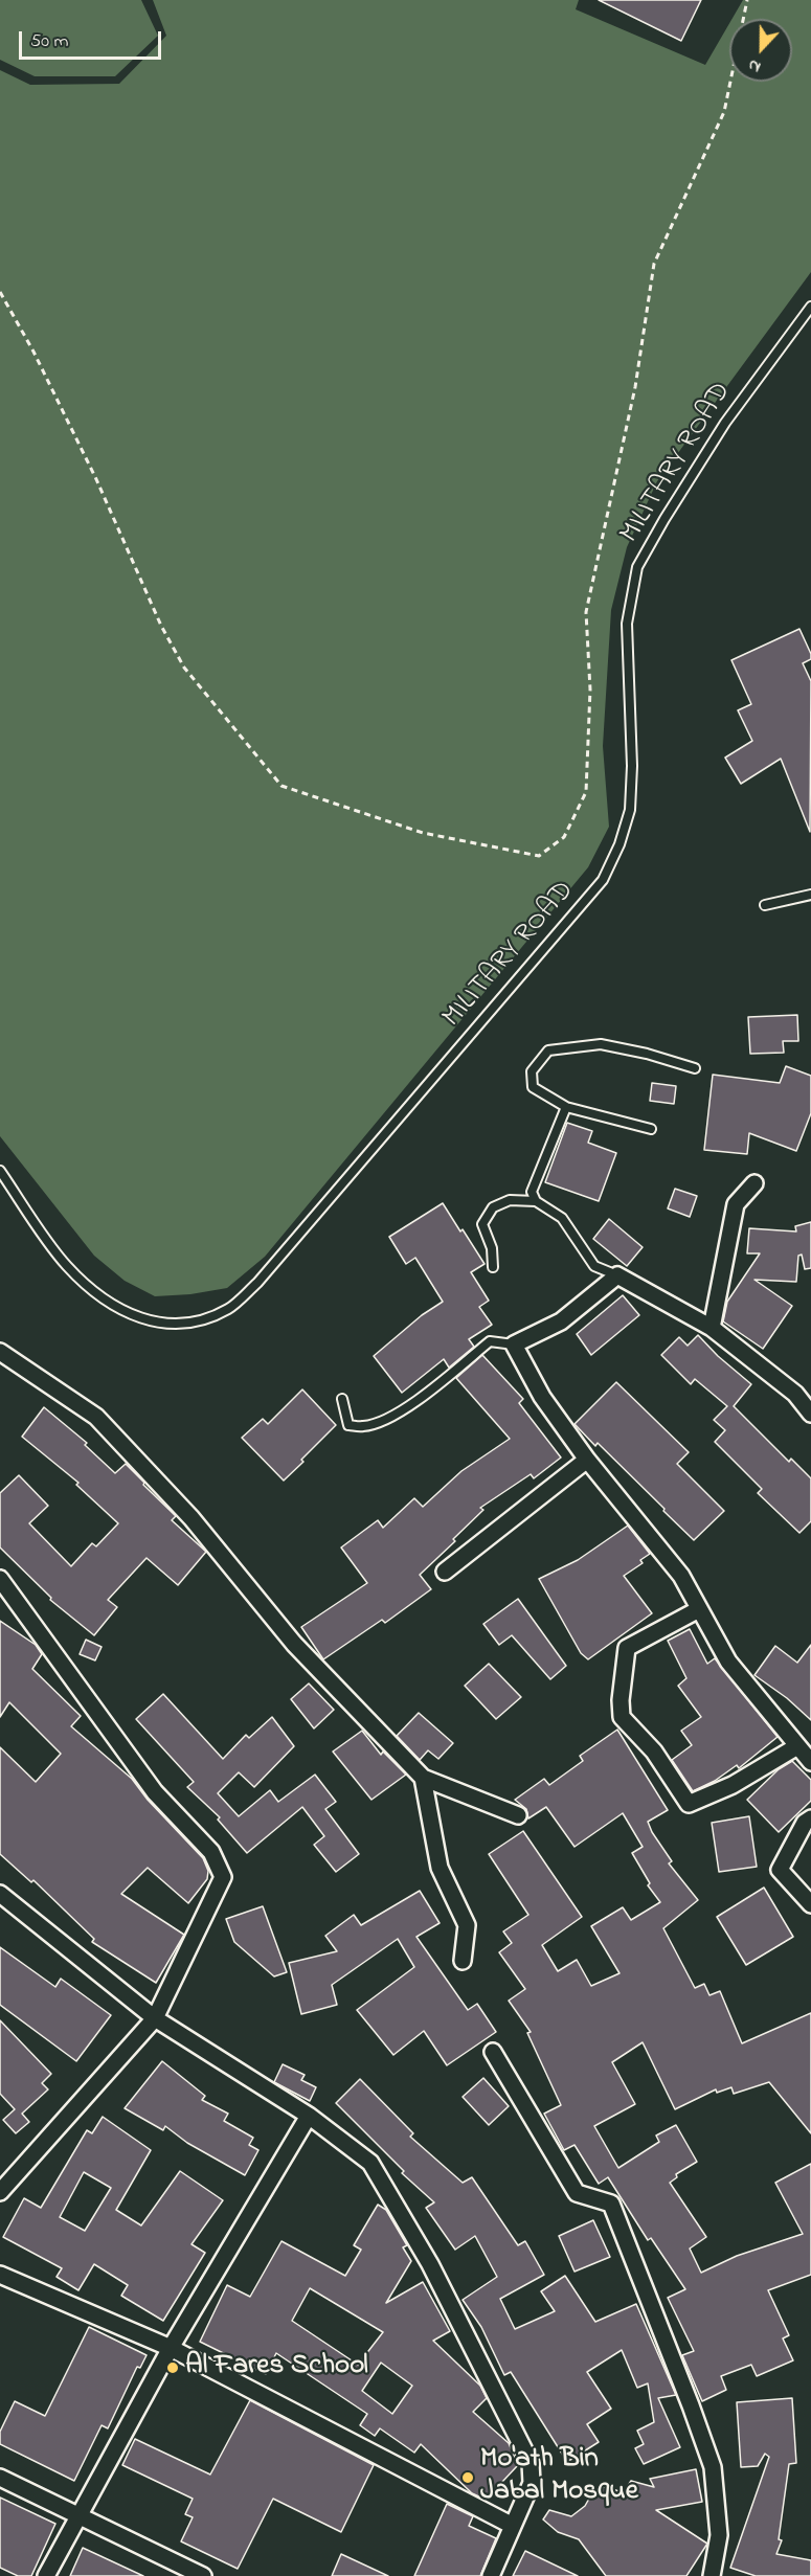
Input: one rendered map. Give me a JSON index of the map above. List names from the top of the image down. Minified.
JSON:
{"streets":{"lane":["MILITARY ROAD"]},"places":["Al Fares School","Mo'ath Bin Jabal Mosque"],"scale_bar":"50 m","north":"bottom"}
